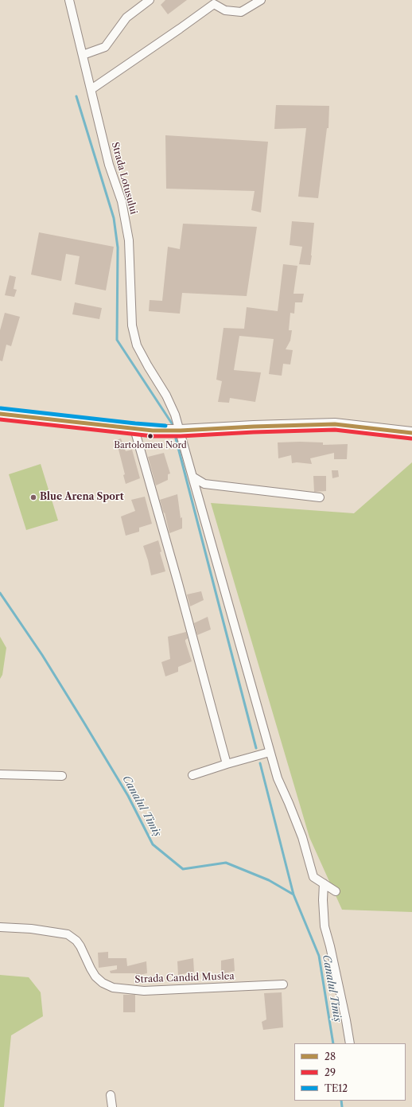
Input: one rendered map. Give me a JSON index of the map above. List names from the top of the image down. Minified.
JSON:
{"streets":{"street":["Strada Lotusului","Strada Candid Muslea"]},"water":["Canalul Timiș"],"places":["Bartolomeu Nord","Blue Arena Sport"],"lines":["transit line TE12","transit line 28","transit line 29"],"legend":["28","29","TE12"]}
